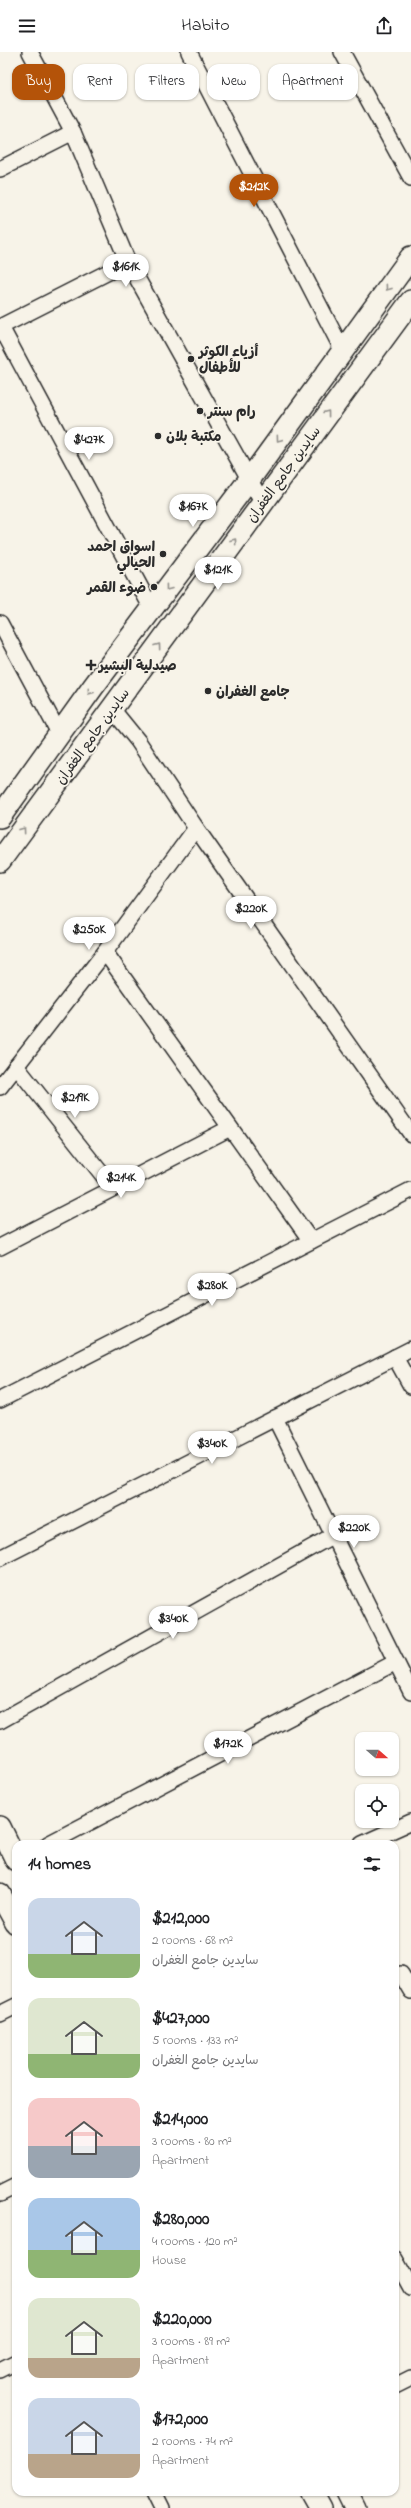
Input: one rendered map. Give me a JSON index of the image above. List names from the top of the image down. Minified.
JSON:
{"streets":{"street":["سايدين جامع الغفران"]},"places":{"other":["أزياء الكوثر للأطفال","رام سنتر","مكتبة بلان","اسواق احمد الحيالي","ضوء القمر","جامع الغفران"],"health":["صيدلية البشير"]},"north":"right","page":{"header":"Habito","chip":["Buy","Rent","Filters","New","Apartment"],"price":["$212K","$161K","$427K","$167K","$121K","$220K","$250K","$219K","$214K","$280K","$340K","$220K","$340K","$172K"],"heading":"14 homes","list":[{"name":"$212,000","note":"2 rooms · 68 m² · سايدين جامع الغفران"},{"name":"$427,000","note":"5 rooms · 133 m² · سايدين جامع الغفران"},{"name":"$214,000","note":"3 rooms · 80 m² · Apartment"},{"name":"$280,000","note":"4 rooms · 120 m² · House"},{"name":"$220,000","note":"3 rooms · 89 m² · Apartment"},{"name":"$172,000","note":"2 rooms · 74 m² · Apartment"}]}}
